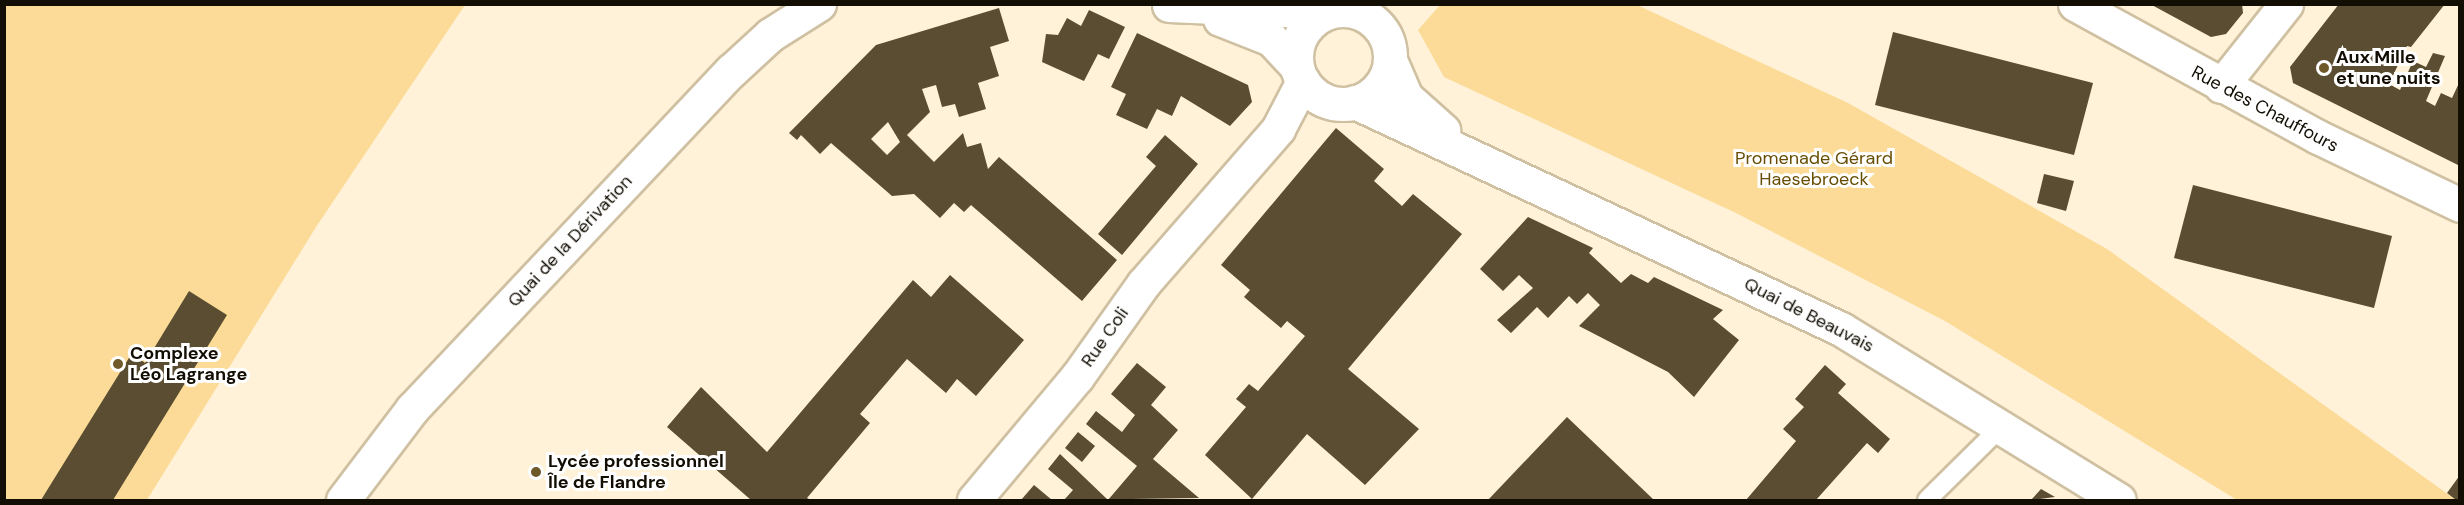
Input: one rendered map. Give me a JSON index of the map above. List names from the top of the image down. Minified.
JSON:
{"streets":{"street":["Rue des Chauffours","Quai de la Dérivation","Quai de Beauvais","Rue Coli"]},"crossings":[["Quai de Beauvais","Rue Coli"]],"parks":["Promenade Gérard Haesebroeck"],"places":["Aux Mille et une nuits","Complexe Léo Lagrange","Lycée professionnel Île de Flandre"]}
